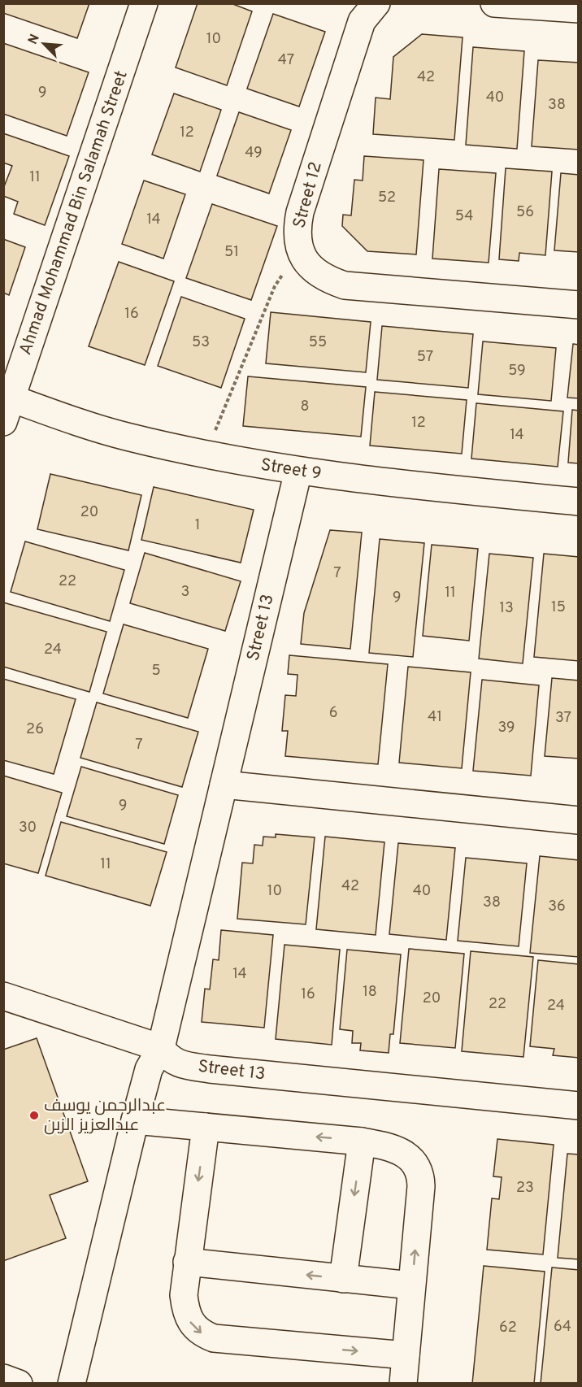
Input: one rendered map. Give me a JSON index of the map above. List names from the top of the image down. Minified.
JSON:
{"streets":{"street":["Street 12","Ahmad Mohammad Bin Salamah Street","Street 9","Street 13"]},"crossings":[["Ahmad Mohammad Bin Salamah Street","Street 9"],["Street 9","Street 13"]],"places":["عبدالرحمن يوسف عبدالعزيز الزبن"],"house_numbers":["10","47","42","9","40","38","12","49","11","52","56","54","14","51","16","53","55","57","59","8","12","14","20","1","7","22","3","11","9","15","13","24","5","6","41","37","39","26","7","9","30","11","42","10","40","38","36","14","18","16","20","22","24","23","64","62"],"north":"top left"}
